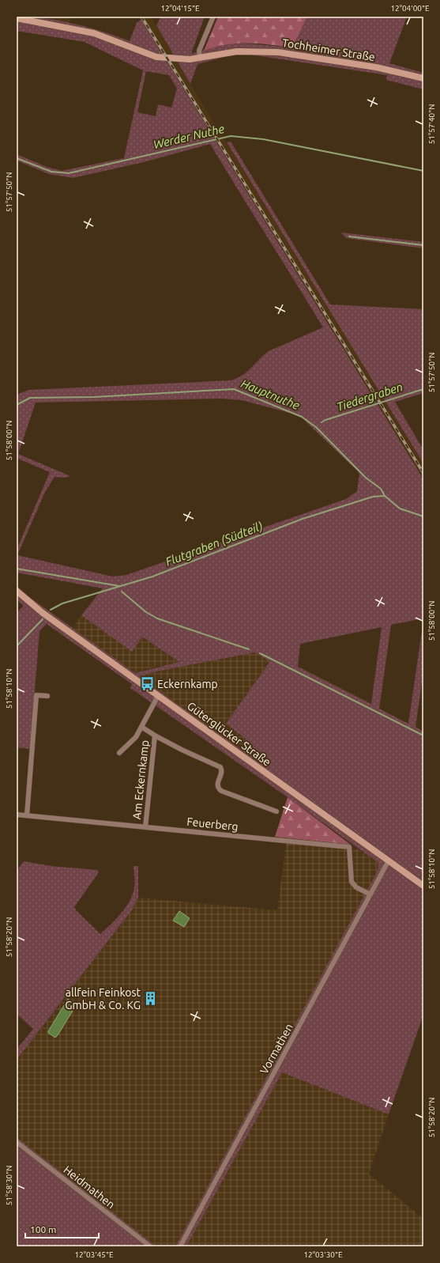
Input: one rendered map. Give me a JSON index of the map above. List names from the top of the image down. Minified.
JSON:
{"streets":{"street":["Tochheimer Straße","Güterglücker Straße","Am Eckernkamp","Feuerberg","Vormathen","Heidmathen"]},"crossings":[["Güterglücker Straße","Am Eckernkamp"],["Güterglücker Straße","Vormathen"],["Am Eckernkamp","Feuerberg"],["Feuerberg","Vormathen"]],"water":["Werder Nuthe","Hauptnuthe","Tiedergraben","Flutgraben (Südteil)"],"places":{"bus stop":["Eckernkamp"],"building":["allfein Feinkost GmbH & Co. KG"]},"scale_bar":"100 m","coordinates":["12°04'15\"E","12°04'00\"E","51°57'40\"N","51°57'50\"N","51°58'00\"N","51°58'10\"N","51°58'20\"N","51°58'30\"N","12°03'45\"E","12°03'30\"E"]}
